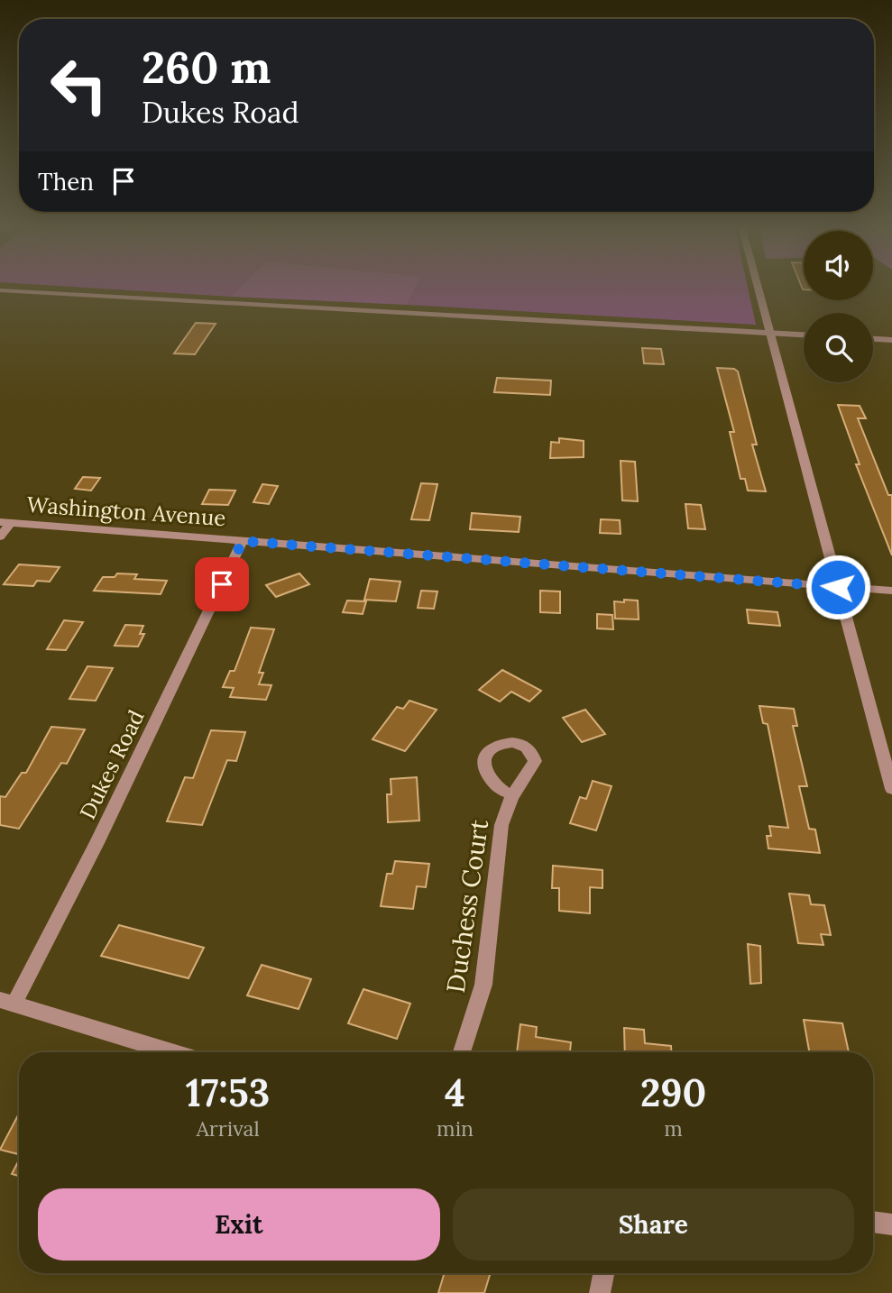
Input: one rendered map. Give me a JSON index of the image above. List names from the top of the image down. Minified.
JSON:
{"streets":{"street":["Washington Avenue","Dukes Road","Duchess Court"]},"crossings":[["Washington Avenue","Dukes Road"]],"page":{"turn":["260 m","Dukes Road"],"then":"Then","eta":["17:53","Arrival","4","min","290","m"],"buttons":["Exit","Share"]}}
